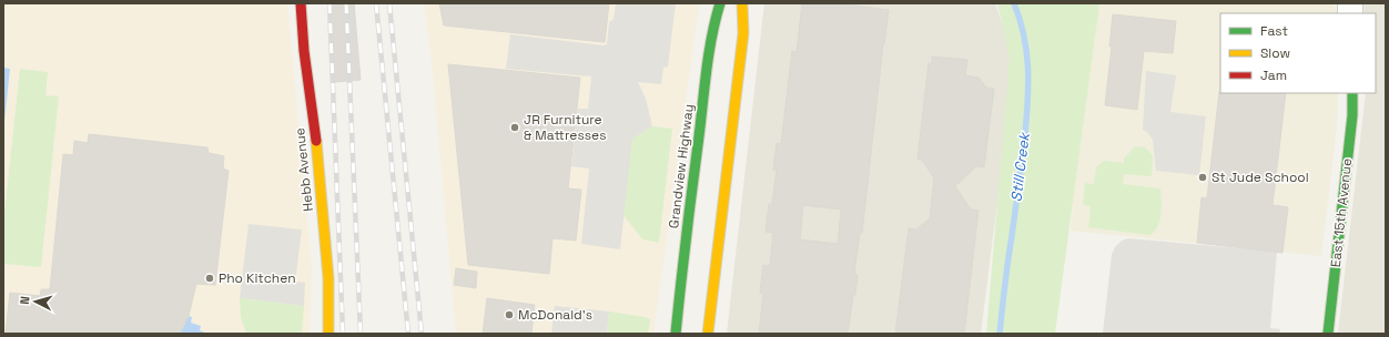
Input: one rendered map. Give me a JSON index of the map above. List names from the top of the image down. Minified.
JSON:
{"streets":{"main road":["Grandview Highway","Hebb Avenue","East 15th Avenue"]},"water":["Still Creek"],"places":["JR Furniture & Mattresses","St Jude School","Pho Kitchen","McDonald's"],"legend":["Fast","Slow","Jam"],"north":"left"}
